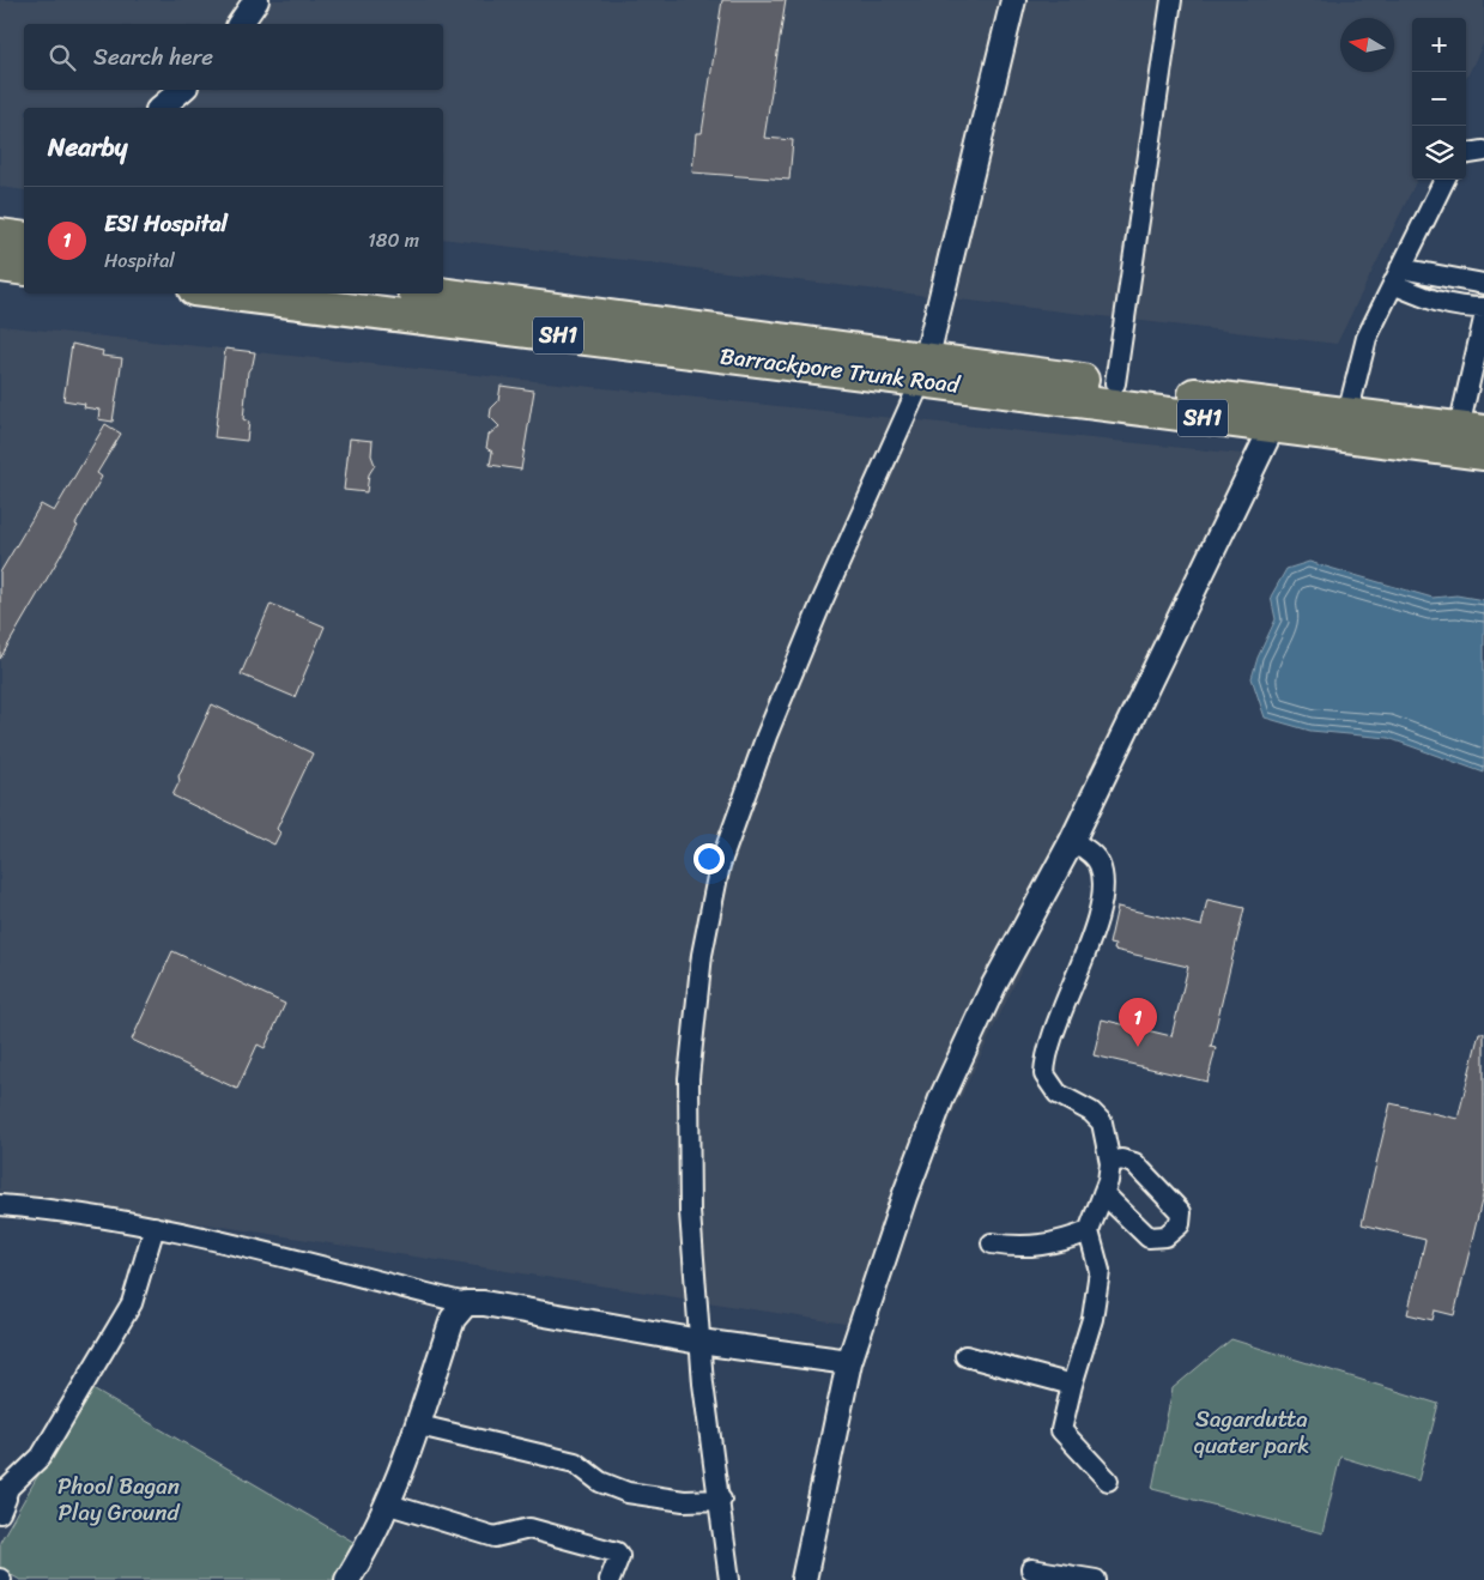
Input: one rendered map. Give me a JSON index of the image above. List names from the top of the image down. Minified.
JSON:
{"streets":{"main road":["SH1","Barrackpore Trunk Road"]},"parks":["Sagardutta quater park","Phool Bagan Play Ground"],"north":"left","page":{"map_buttons":["+","−"],"search":"Search here","heading":"Nearby","list":[{"mark":"1","name":"ESI Hospital","note":"Hospital","value":"180 m"}],"pins":"1"}}
